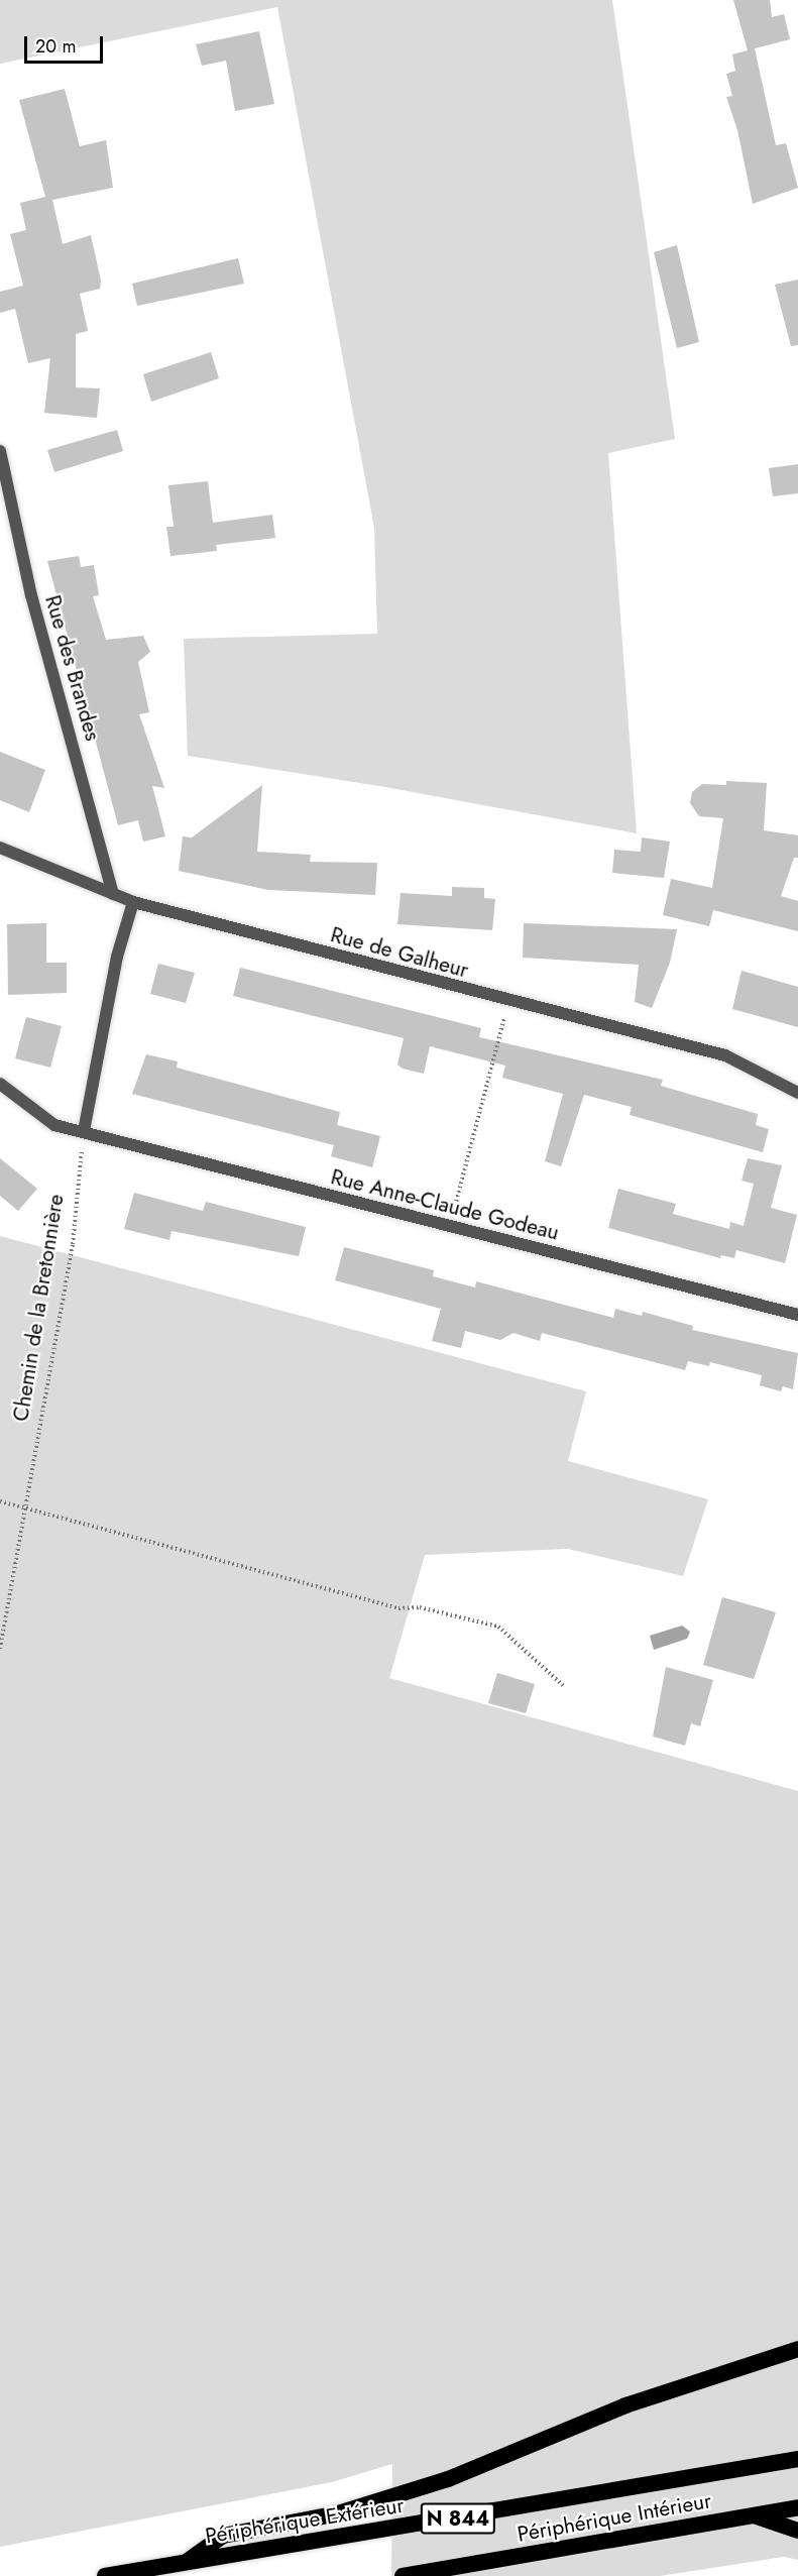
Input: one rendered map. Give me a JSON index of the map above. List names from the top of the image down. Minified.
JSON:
{"streets":{"highway":["Périphérique Intérieur","N 844","Périphérique Extérieur"],"street":["Rue des Brandes","Rue de Galheur","Rue Anne-Claude Godeau"],"path":["Chemin de la Bretonnière"]},"crossings":[["Rue des Brandes","Rue de Galheur"],["Rue Anne-Claude Godeau","Chemin de la Bretonnière"]],"scale_bar":"20 m"}
